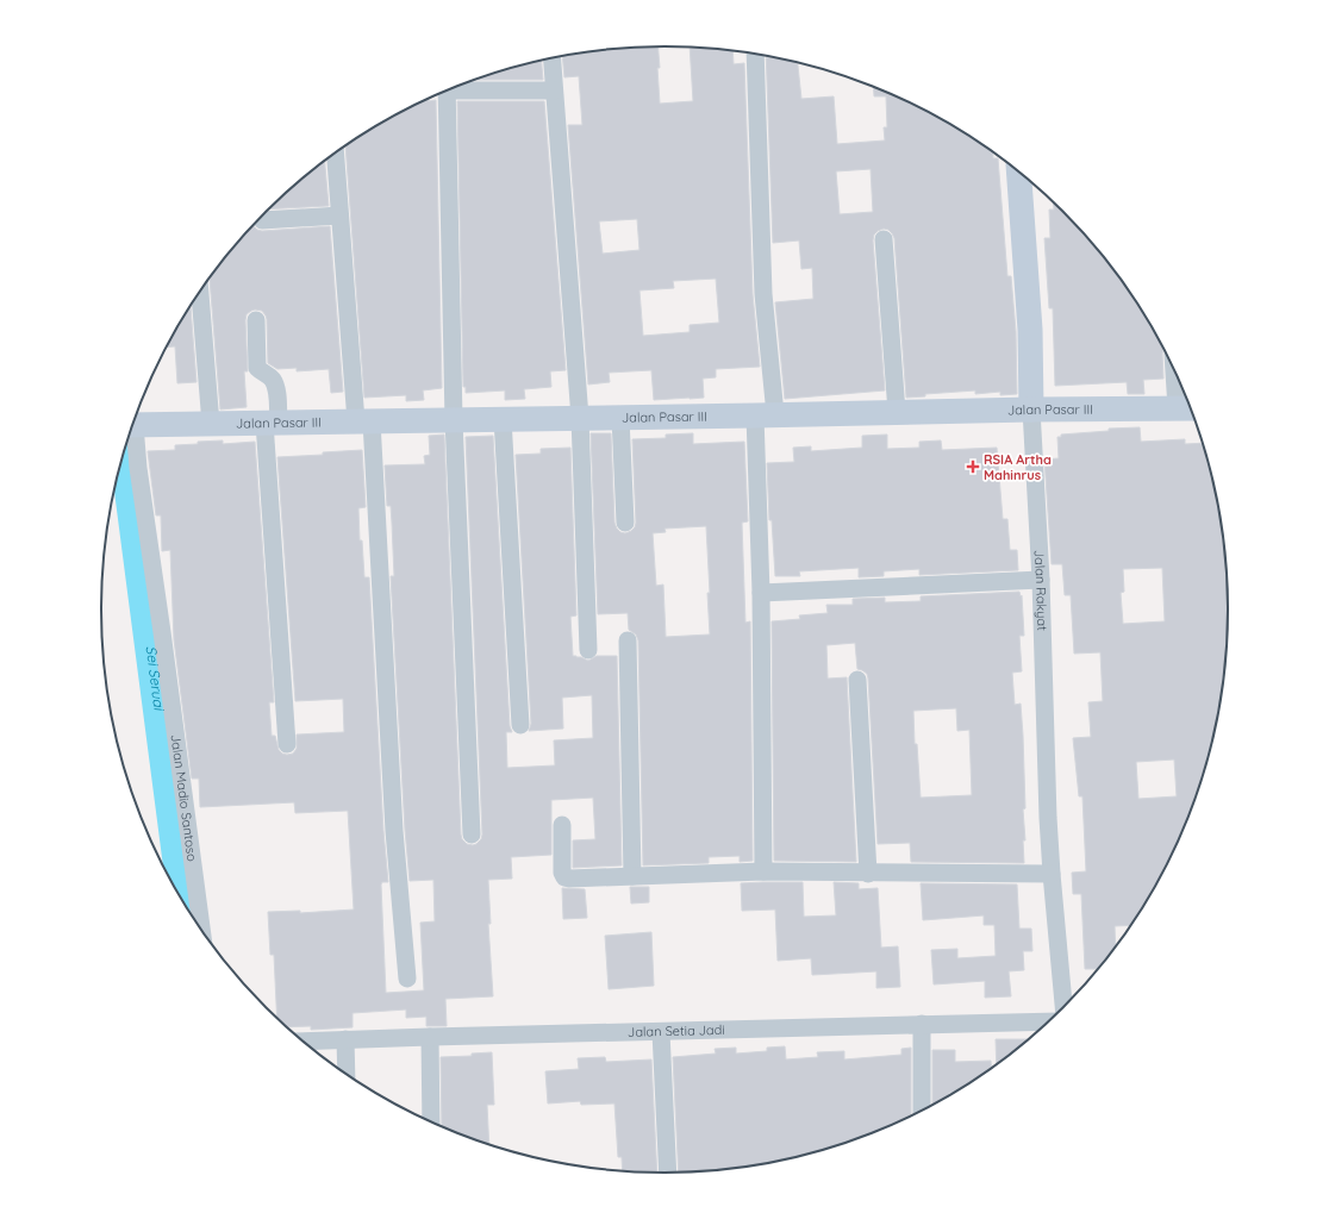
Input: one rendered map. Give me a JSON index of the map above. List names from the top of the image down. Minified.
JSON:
{"streets":{"street":["Jalan Pasar III","Jalan Rakyat","Jalan Madio Santoso","Jalan Setia Jadi"]},"crossings":[["Jalan Pasar III","Jalan Rakyat"]],"water":["Sei Seruai"],"places":{"health":["RSIA Artha Mahinrus"]}}
